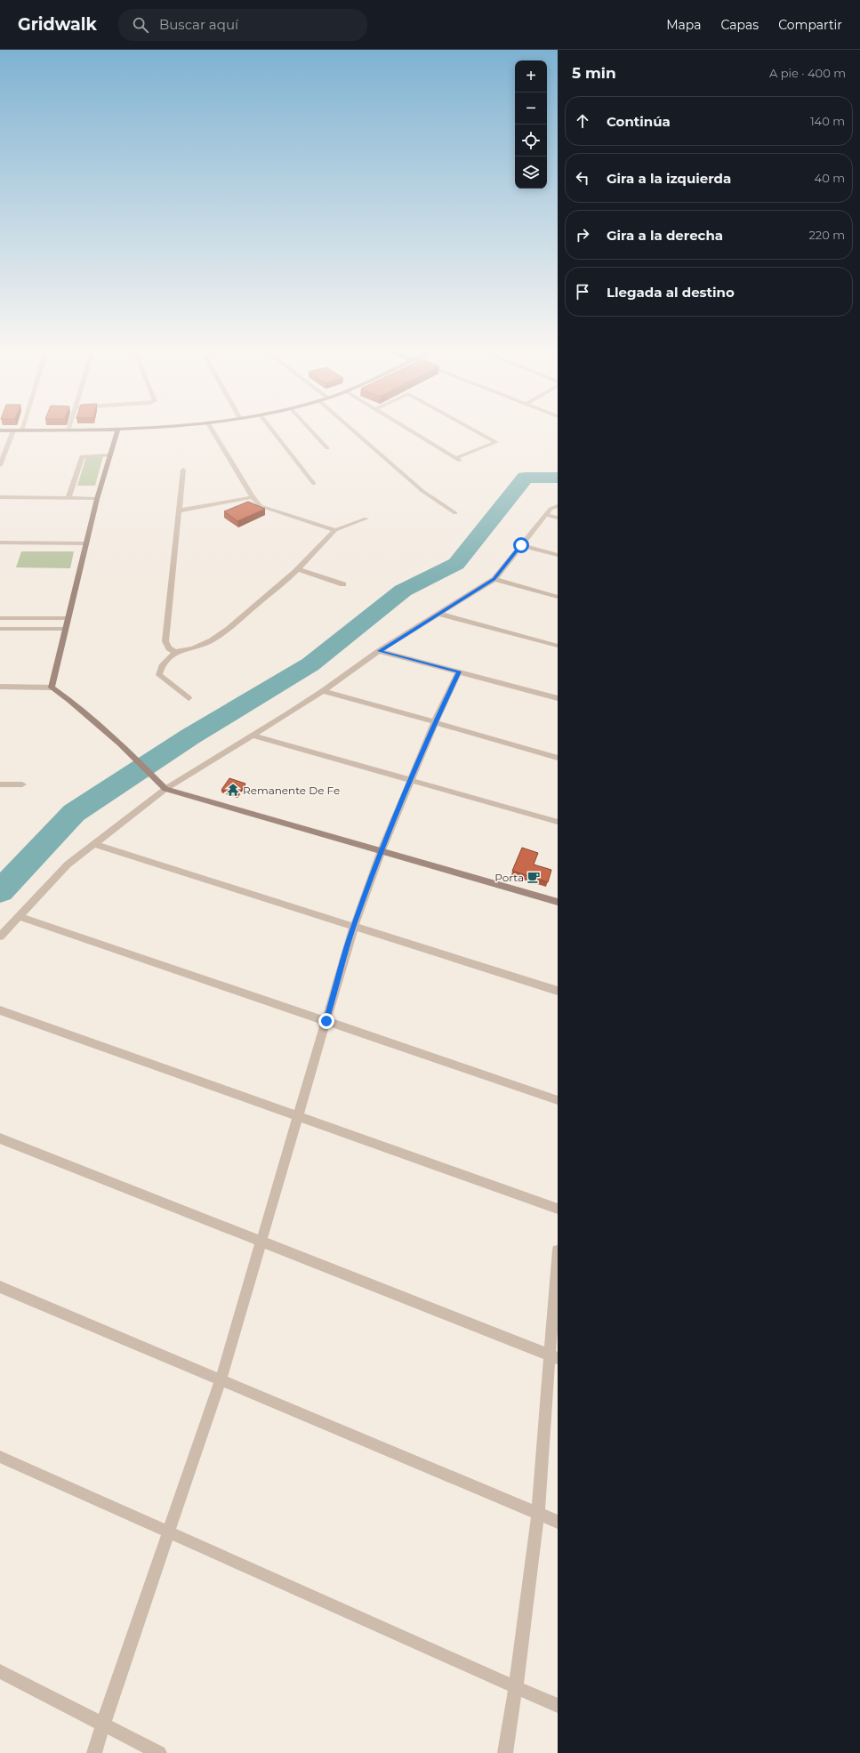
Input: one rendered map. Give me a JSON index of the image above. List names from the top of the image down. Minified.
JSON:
{"places":{"temple":["Remanente De Fe"],"cafe":["Porta"]},"page":{"header":"Gridwalk","search":"Buscar aquí","nav":["Mapa","Capas","Compartir"],"heading":["5 min","A pie · 400 m"],"map_buttons":["+","−"],"list":[["Continúa","140 m"],["Gira a la izquierda","40 m"],["Gira a la derecha","220 m"],"Llegada al destino"]}}
